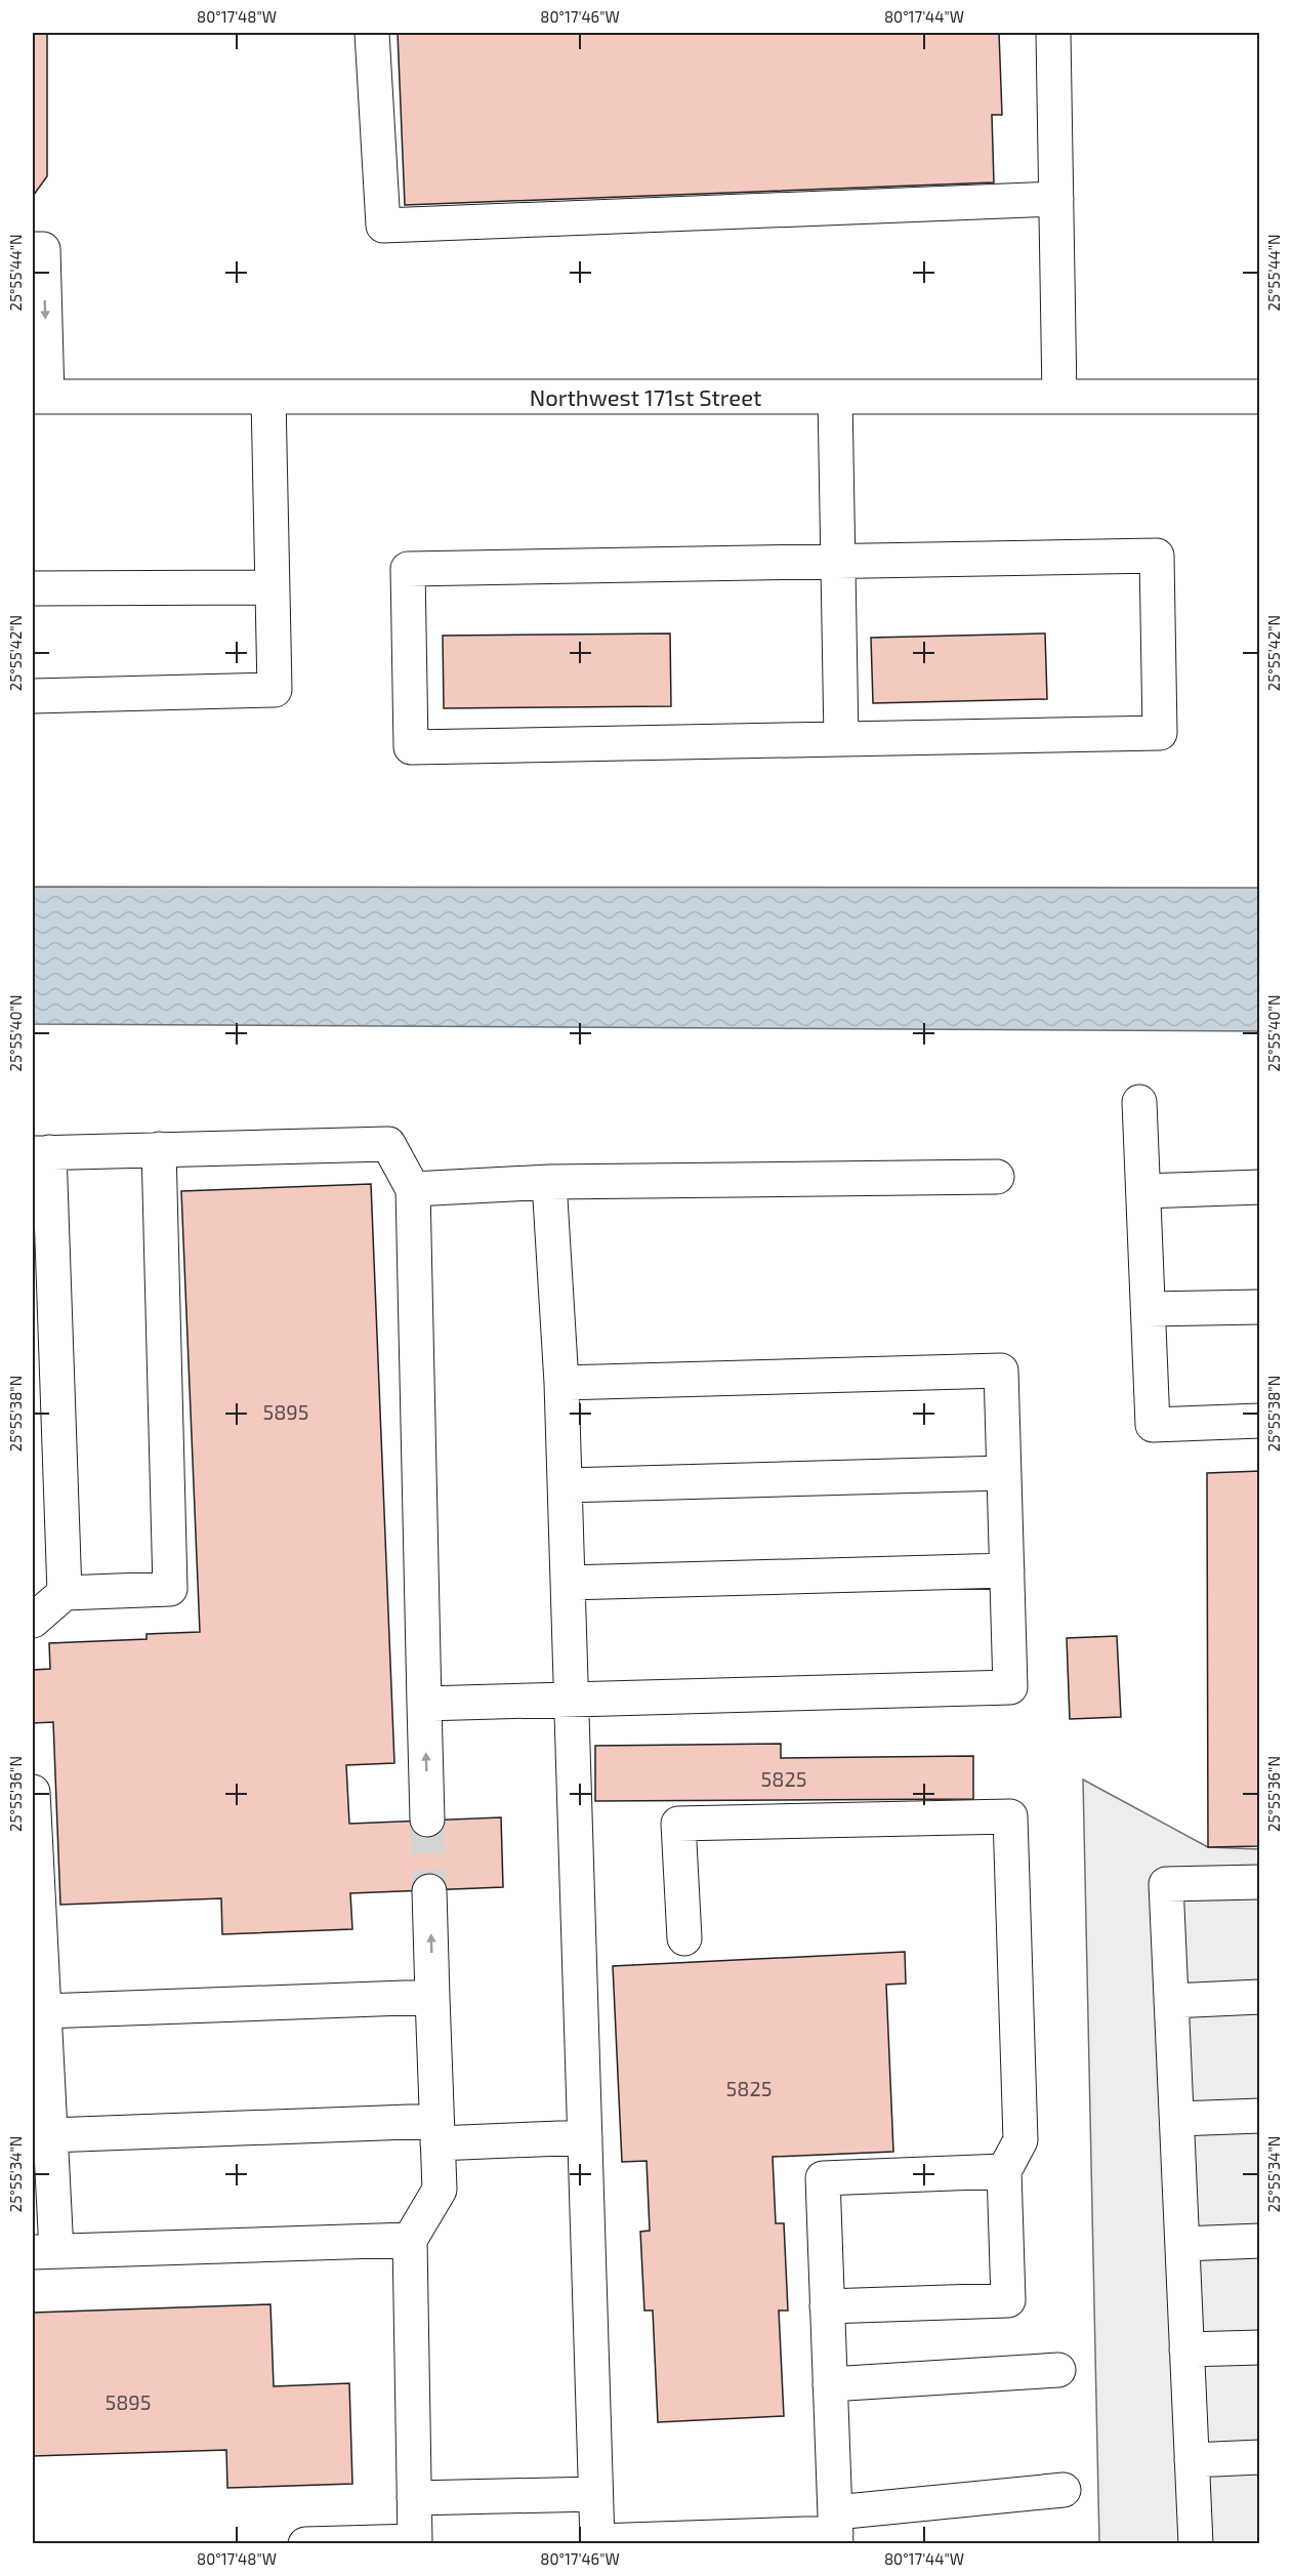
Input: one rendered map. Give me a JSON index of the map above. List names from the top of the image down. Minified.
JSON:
{"streets":{"street":["Northwest 171st Street"]},"house_numbers":["5895","5825","5825","5895"],"coordinates":["80°17'48\"W","80°17'46\"W","80°17'44\"W","25°55'44\"N","25°55'42\"N","25°55'40\"N","25°55'38\"N","25°55'36\"N","25°55'34\"N"]}
